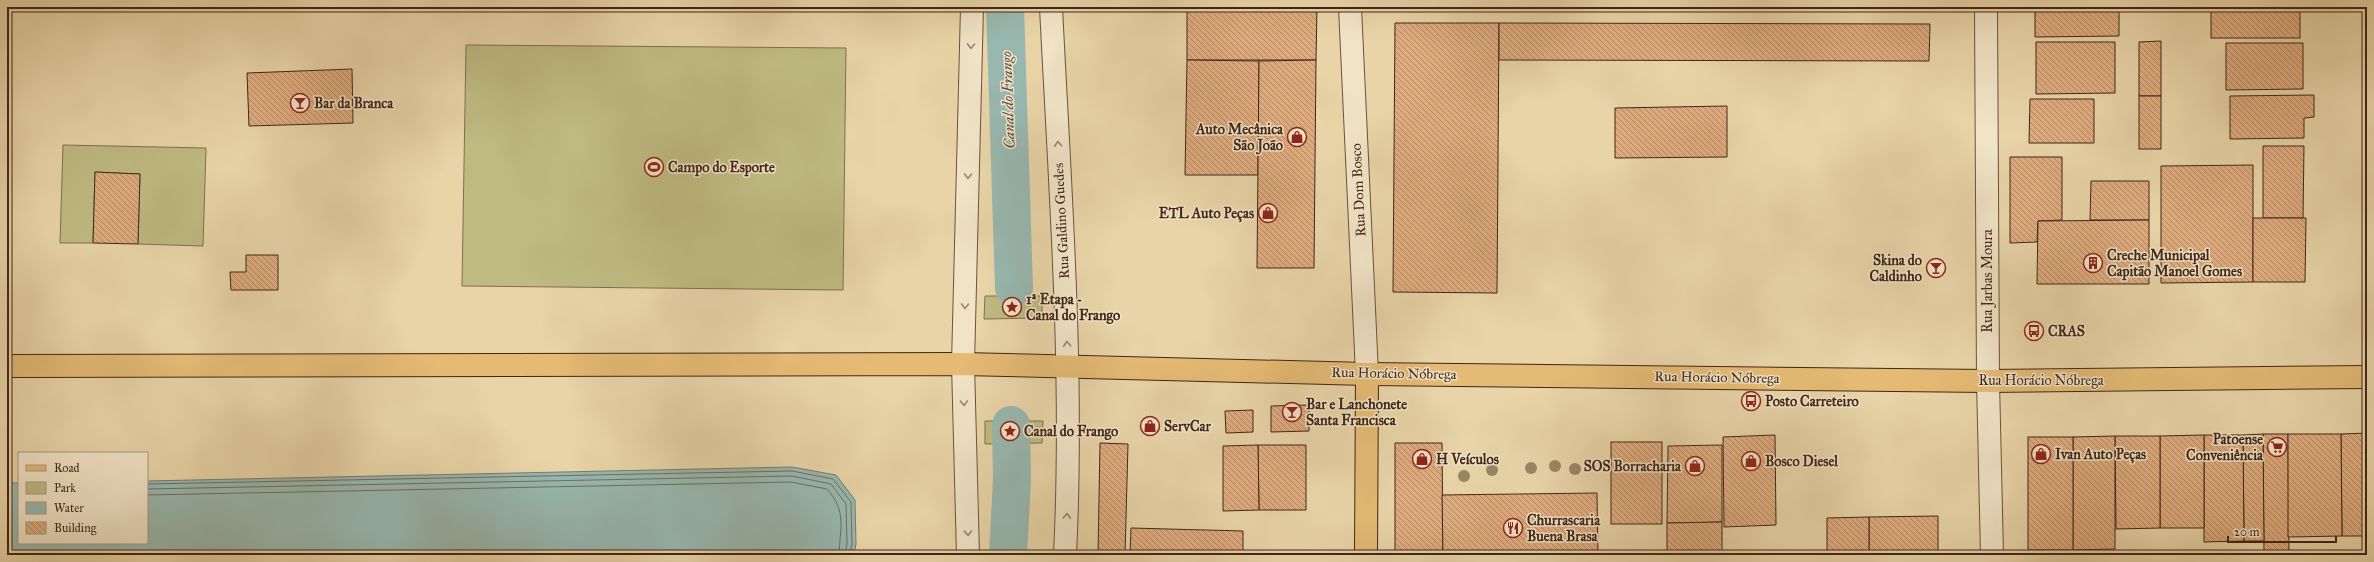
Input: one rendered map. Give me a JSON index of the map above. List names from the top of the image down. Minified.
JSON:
{"streets":{"main road":["Rua Horácio Nóbrega"],"street":["Rua Dom Bosco","Rua Galdino Guedes","Rua Jarbas Moura"]},"crossings":[["Rua Dom Bosco","Rua Horácio Nóbrega"],["Rua Galdino Guedes","Rua Horácio Nóbrega"],["Rua Jarbas Moura","Rua Horácio Nóbrega"]],"water":["Canal do Frango"],"places":{"bar":["Bar da Branca","Skina do Caldinho","Bar e Lanchonete Santa Francisca"],"shop":["Auto Mecânica São João","ETL Auto Peças","ServCar","Ivan Auto Peças","H Veículos","Bosco Diesel","SOS Borracharia"],"sports":["Campo do Esporte"],"building":["Creche Municipal Capitão Manoel Gomes"],"place":["1ª Etapa - Canal do Frango","Canal do Frango"],"bus stop":["CRAS","Posto Carreteiro"],"supermarket":["Patoense Conveniência"],"restaurant":["Churrascaria Buena Brasa"]},"legend":["Road","Park","Water","Building"],"scale_bar":"20 m"}
